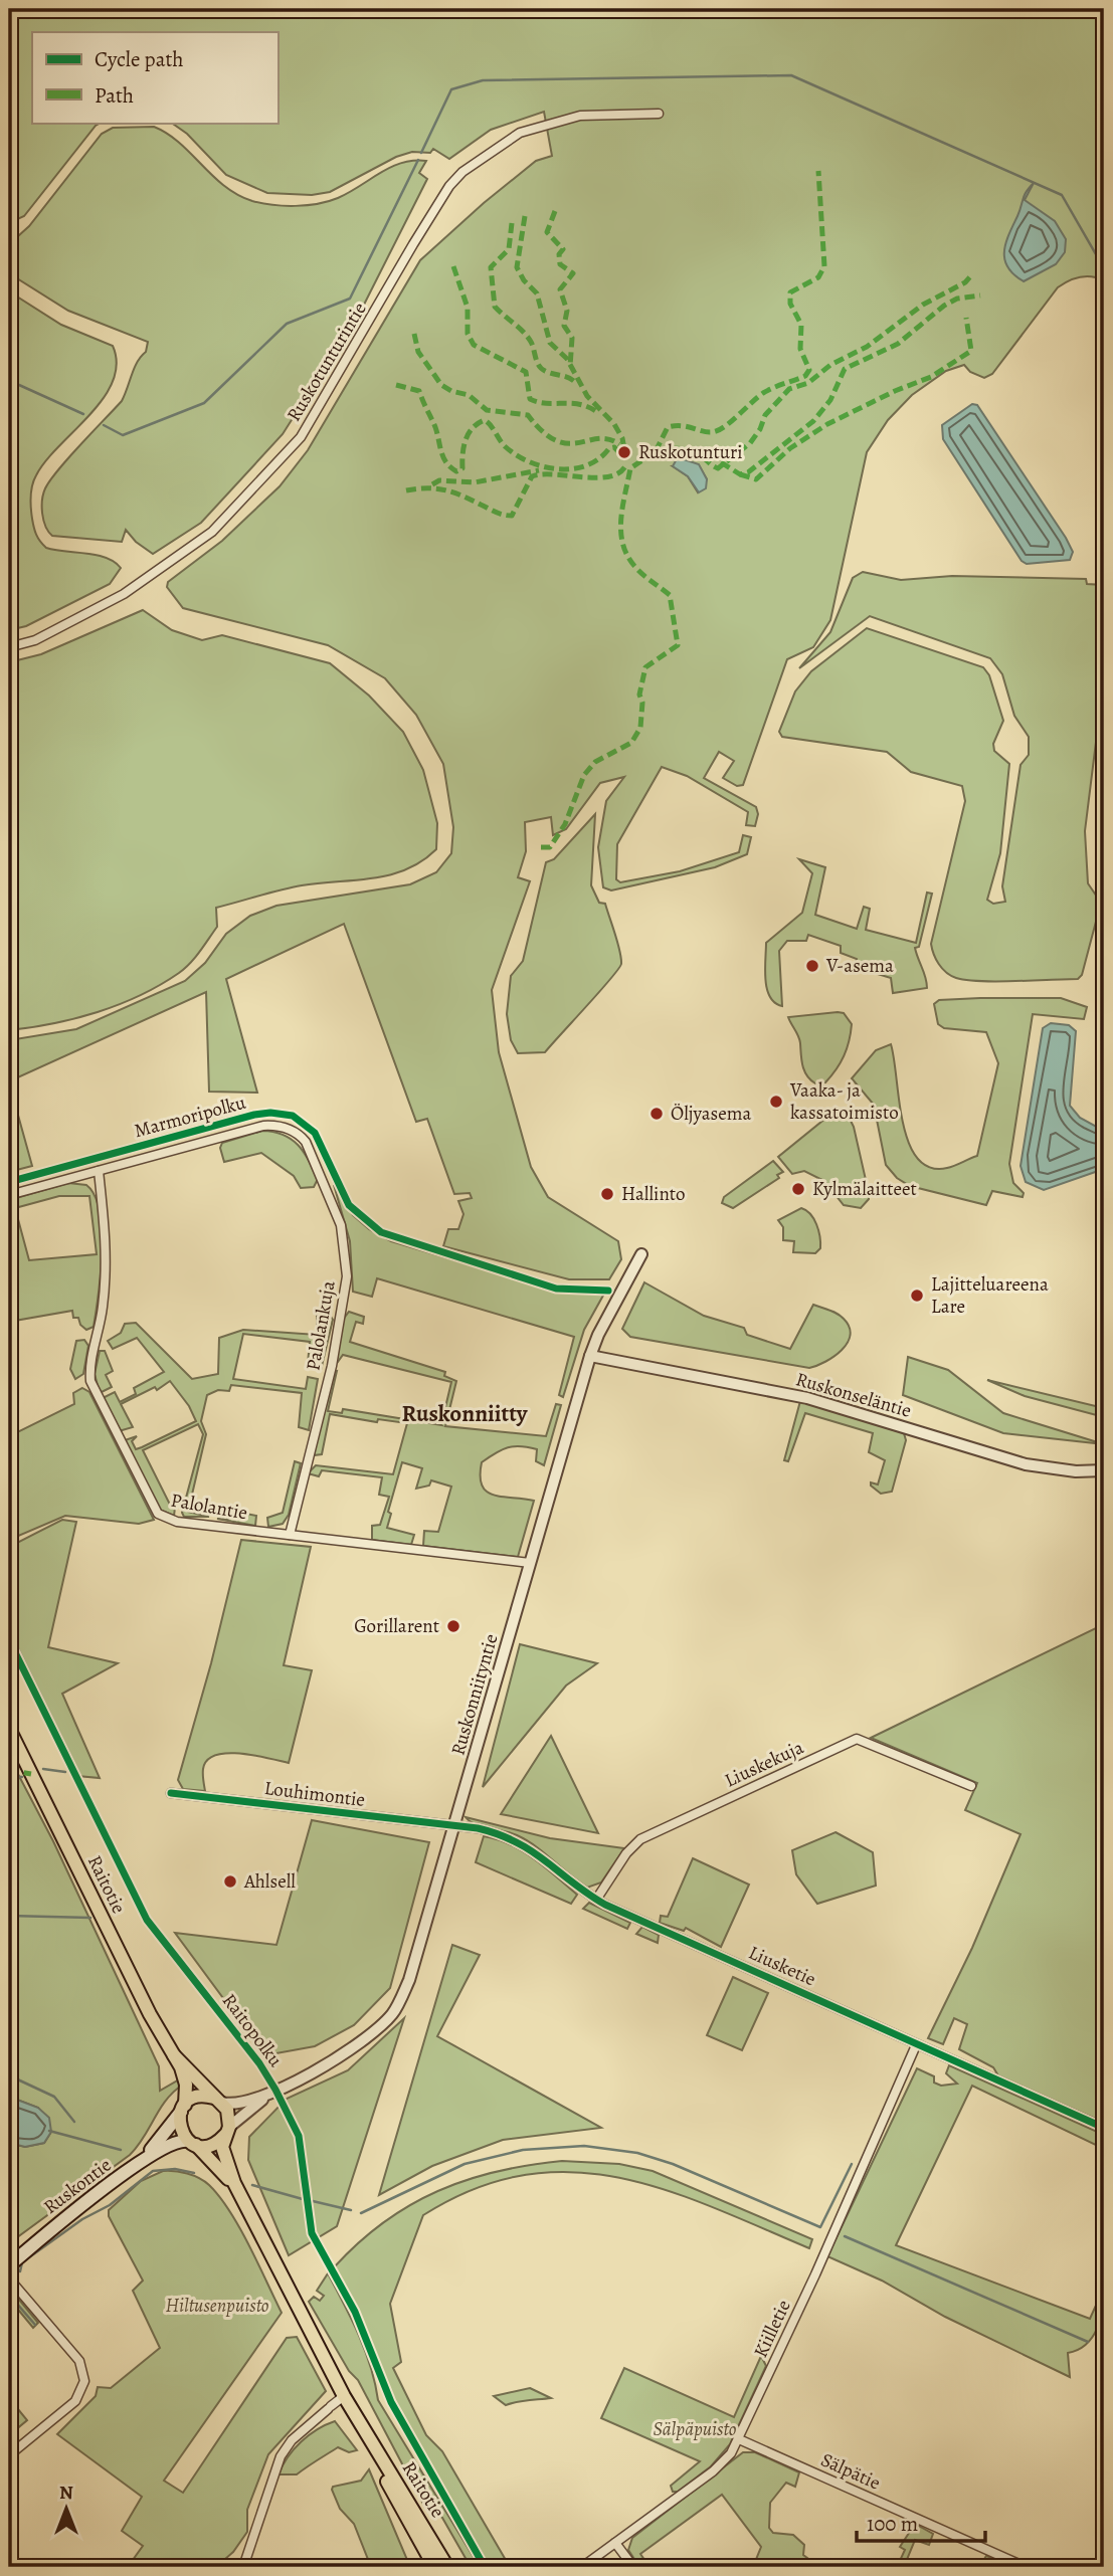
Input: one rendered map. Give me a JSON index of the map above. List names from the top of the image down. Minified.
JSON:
{"streets":{"main road":["Raitotie","Ruskontie"],"street":["Ruskotunturintie","Palolankuja","Ruskonseläntie","Palolantie","Ruskonniityntie","Liuskekuja","Louhimontie","Liusketie","Kiilletie","Sälpätie"],"cycle path":["Marmoripolku","Raitopolku"]},"crossings":[["Palolankuja","Palolantie"],["Ruskonseläntie","Ruskonniityntie"],["Palolantie","Ruskonniityntie"],["Ruskonniityntie","Louhimontie"],["Ruskonniityntie","Raitotie"],["Ruskonniityntie","Liusketie"],["Ruskonniityntie","Ruskontie"],["Liuskekuja","Liusketie"],["Louhimontie","Liusketie"],["Raitotie","Ruskontie"],["Liusketie","Kiilletie"],["Kiilletie","Sälpätie"]],"districts":["Ruskonniitty"],"parks":["Hiltusenpuisto","Sälpäpuisto"],"places":["Ruskotunturi","V-asema","Vaaka- ja kassatoimisto","Öljyasema","Kylmälaitteet","Hallinto","Lajitteluareena Lare","Gorillarent","Ahlsell"],"legend":["Cycle path","Path"],"scale_bar":"100 m","north":"top"}
